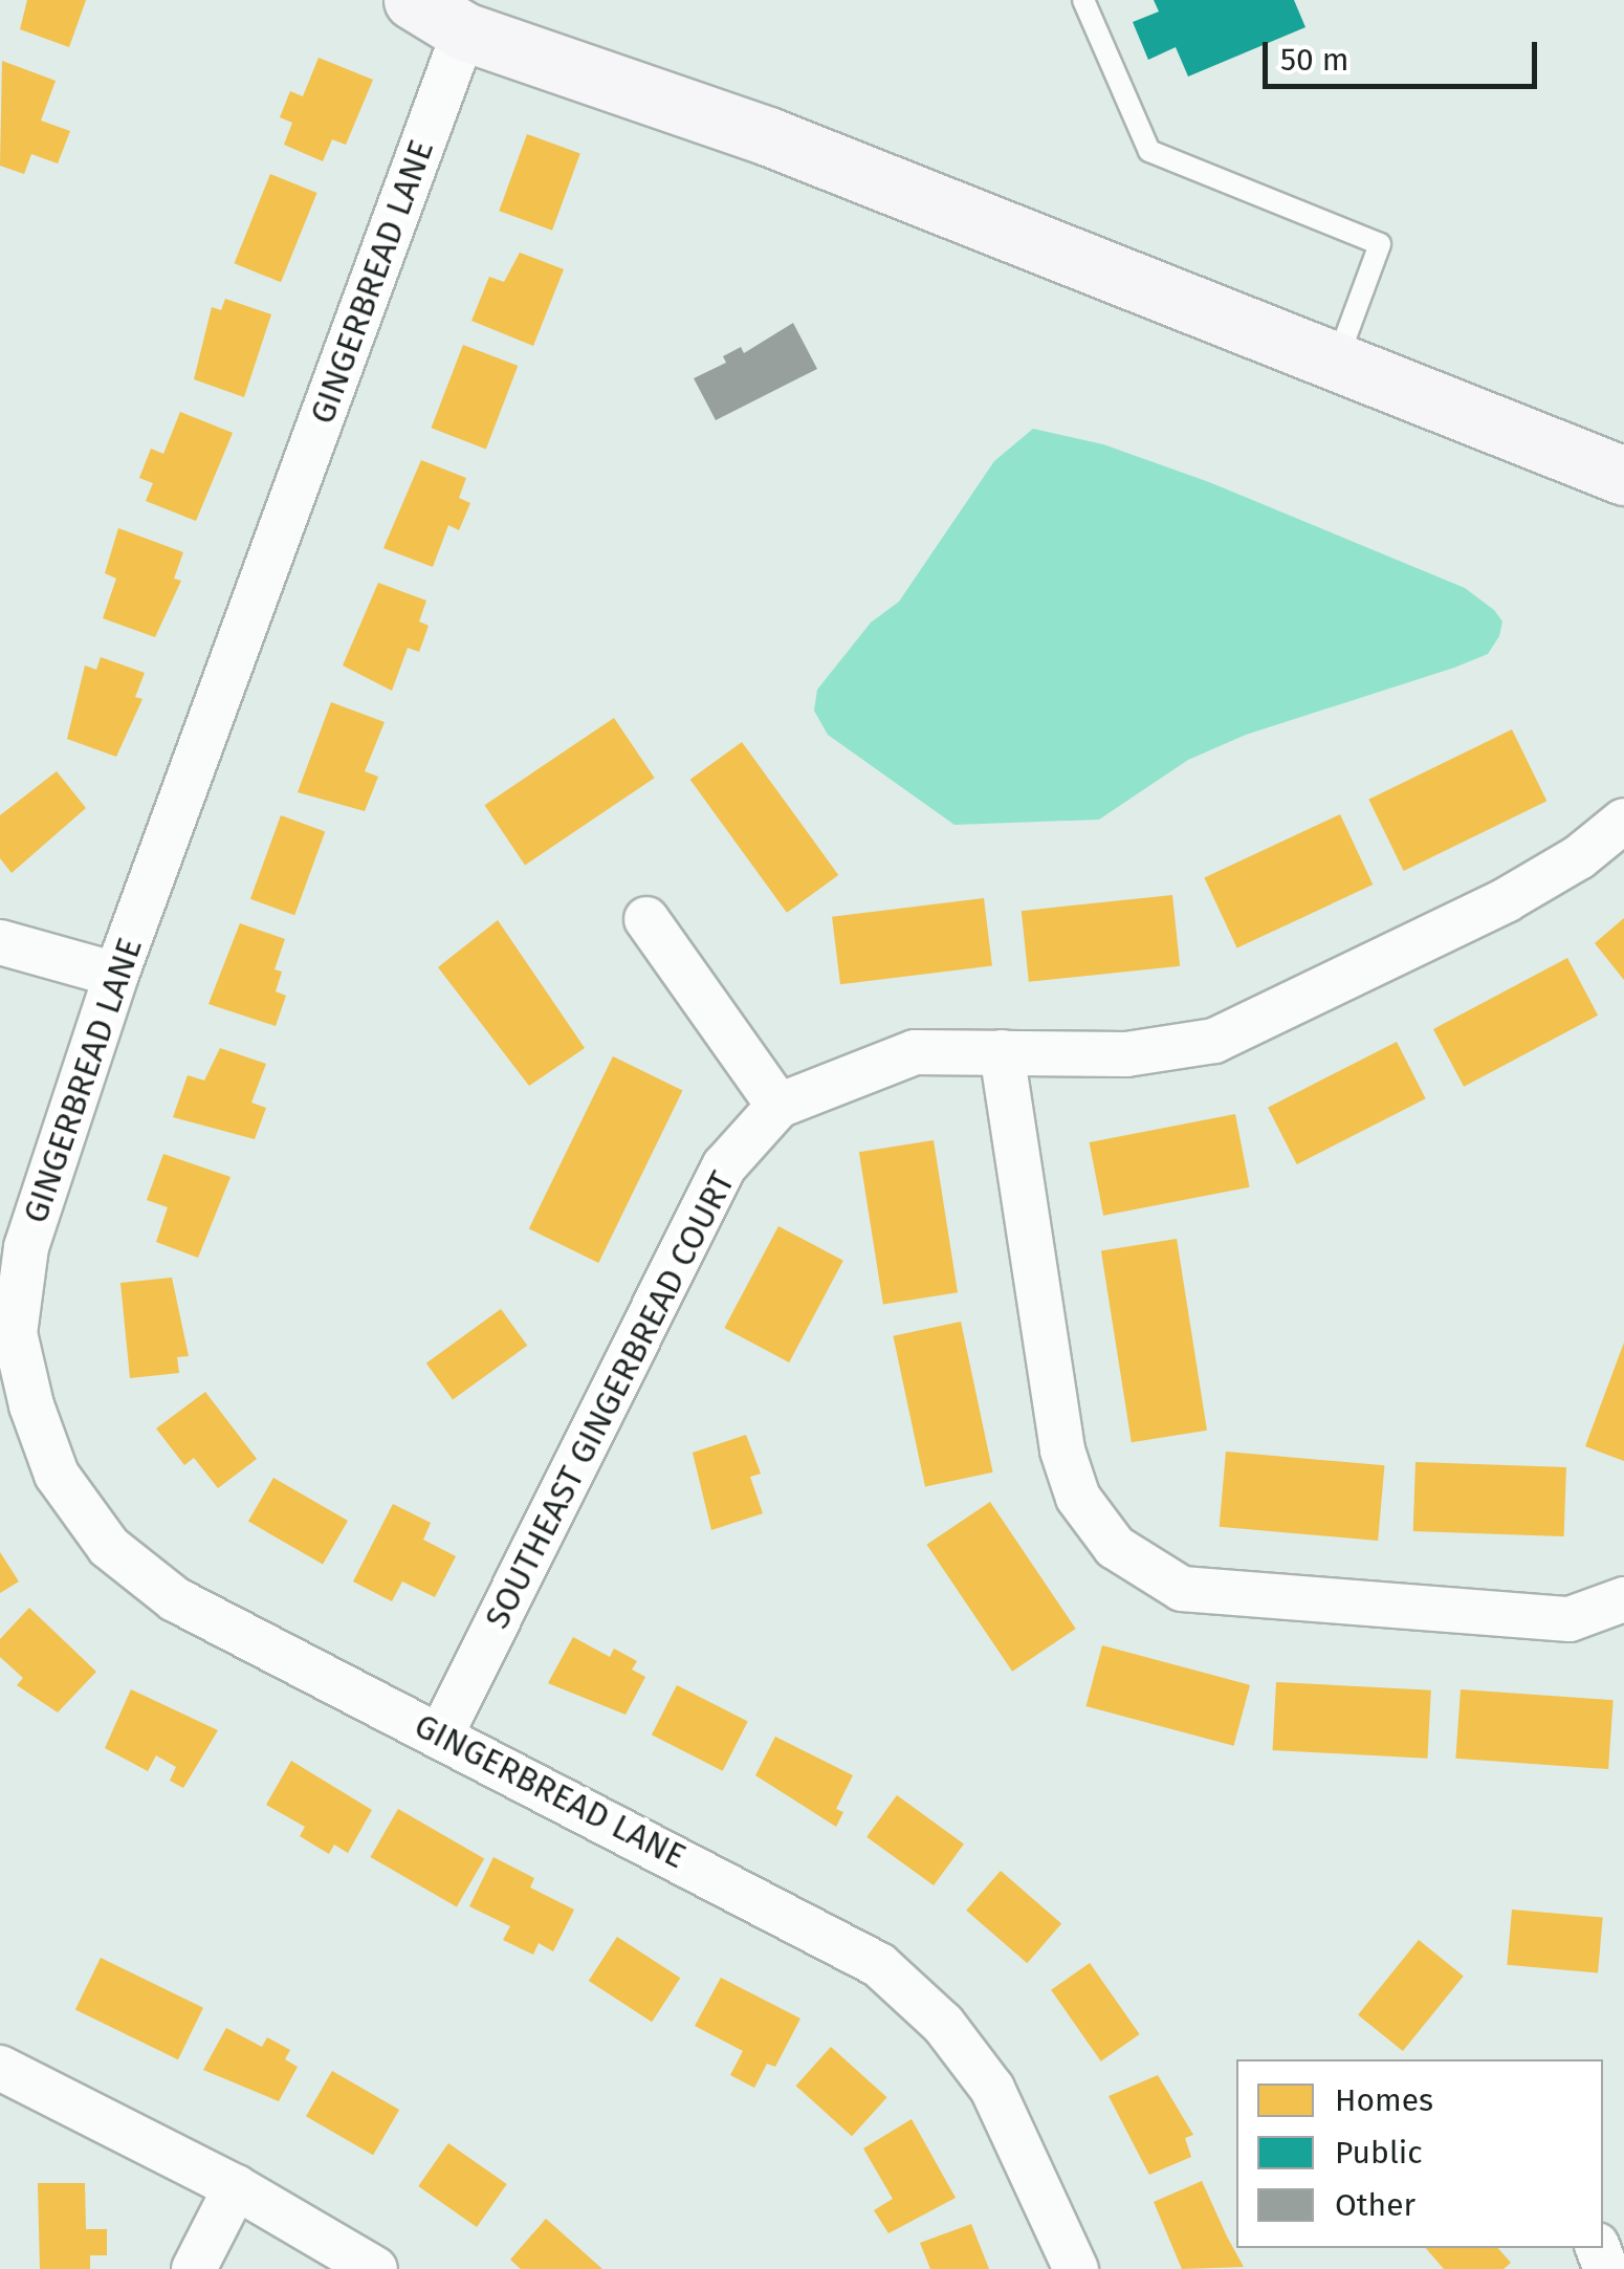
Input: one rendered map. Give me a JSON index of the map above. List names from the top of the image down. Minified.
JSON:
{"streets":{"street":["GINGERBREAD LANE","SOUTHEAST GINGERBREAD COURT"]},"crossings":[["GINGERBREAD LANE","SOUTHEAST GINGERBREAD COURT"]],"legend":["Homes","Public","Other"],"scale_bar":"50 m"}
